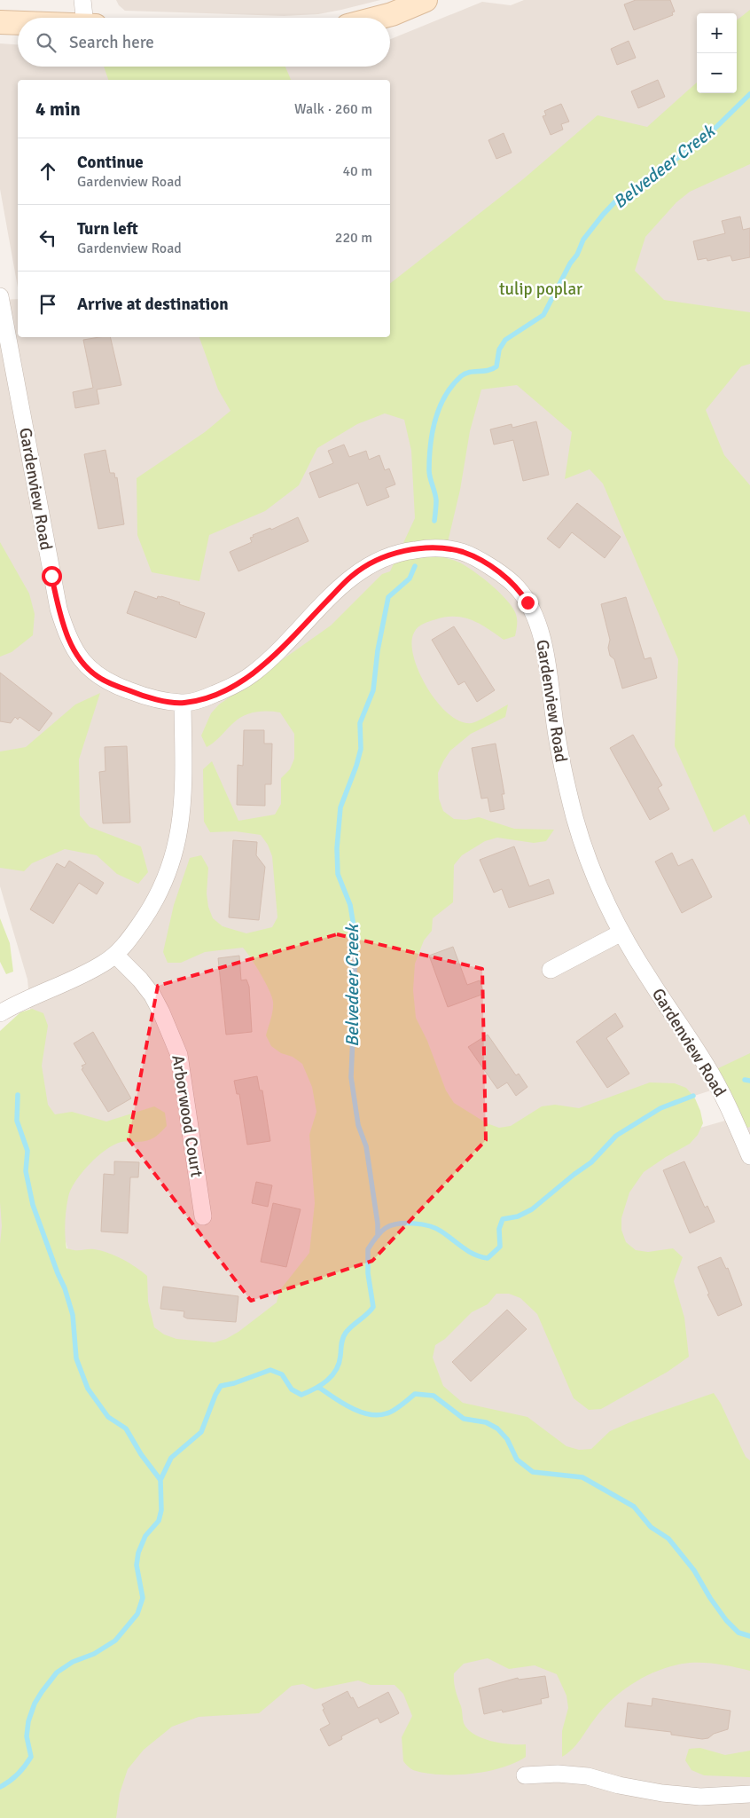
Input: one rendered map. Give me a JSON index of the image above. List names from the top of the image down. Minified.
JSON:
{"streets":{"street":["Gardenview Road","Arborwood Court"]},"water":["Belvedeer Creek"],"parks":["tulip poplar"],"page":{"map_buttons":["+","−"],"search":"Search here","heading":["4 min","Walk · 260 m"],"list":[["Continue","Gardenview Road","40 m"],["Turn left","Gardenview Road","220 m"],"Arrive at destination"]}}
